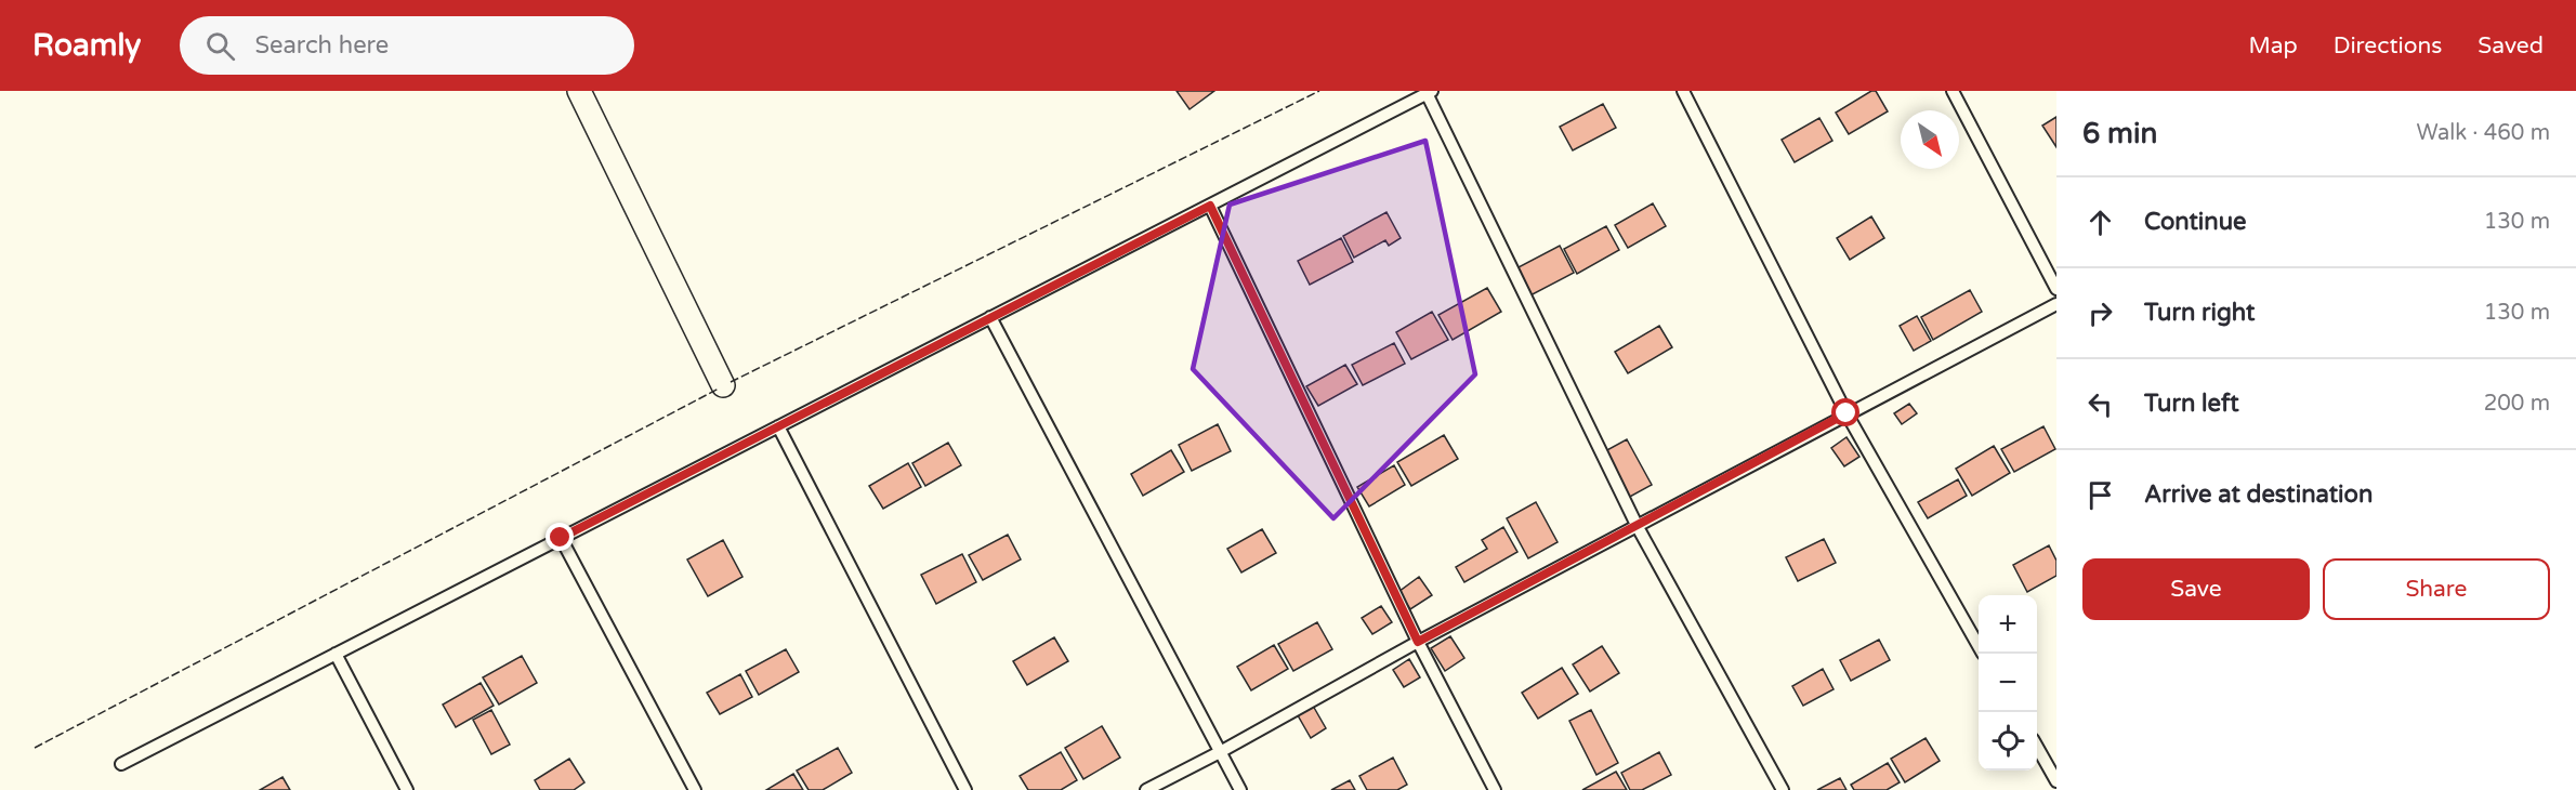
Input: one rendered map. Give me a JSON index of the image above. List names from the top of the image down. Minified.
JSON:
{"north":"bottom right","page":{"header":"Roamly","search":"Search here","nav":["Map","Directions","Saved"],"heading":["6 min","Walk · 460 m"],"list":[["Continue","130 m"],["Turn right","130 m"],["Turn left","200 m"],"Arrive at destination"],"buttons":["Save","Share"],"map_buttons":["+","−"]}}
